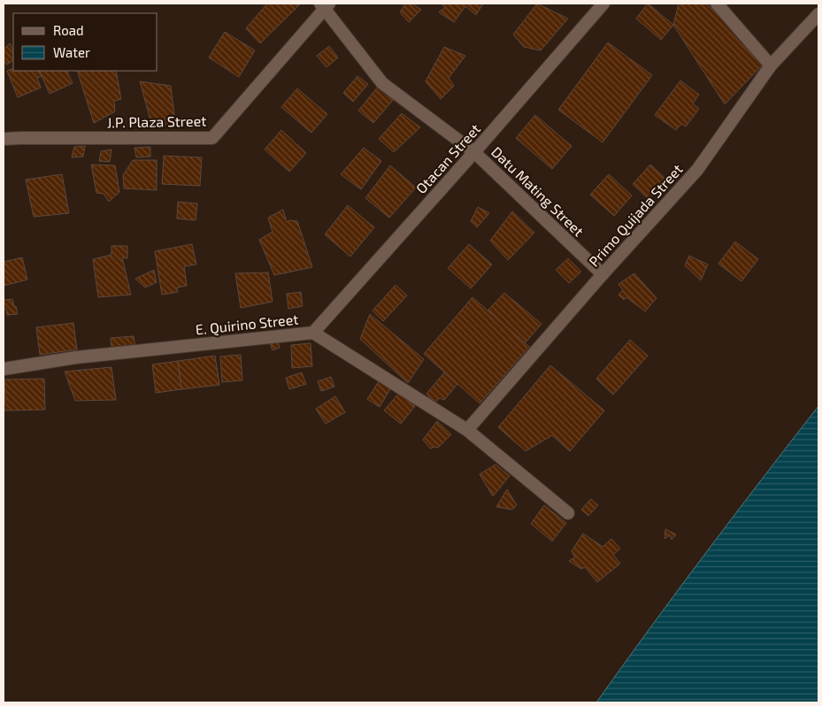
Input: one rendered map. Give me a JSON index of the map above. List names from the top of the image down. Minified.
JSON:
{"streets":{"street":["J.P. Plaza Street","Otacan Street","Datu Mating Street","Primo Quijada Street","E. Quirino Street"]},"crossings":[["J.P. Plaza Street","Datu Mating Street"],["Otacan Street","Datu Mating Street"],["Otacan Street","E. Quirino Street"],["Datu Mating Street","Primo Quijada Street"],["Primo Quijada Street","E. Quirino Street"]],"legend":["Road","Water"]}
